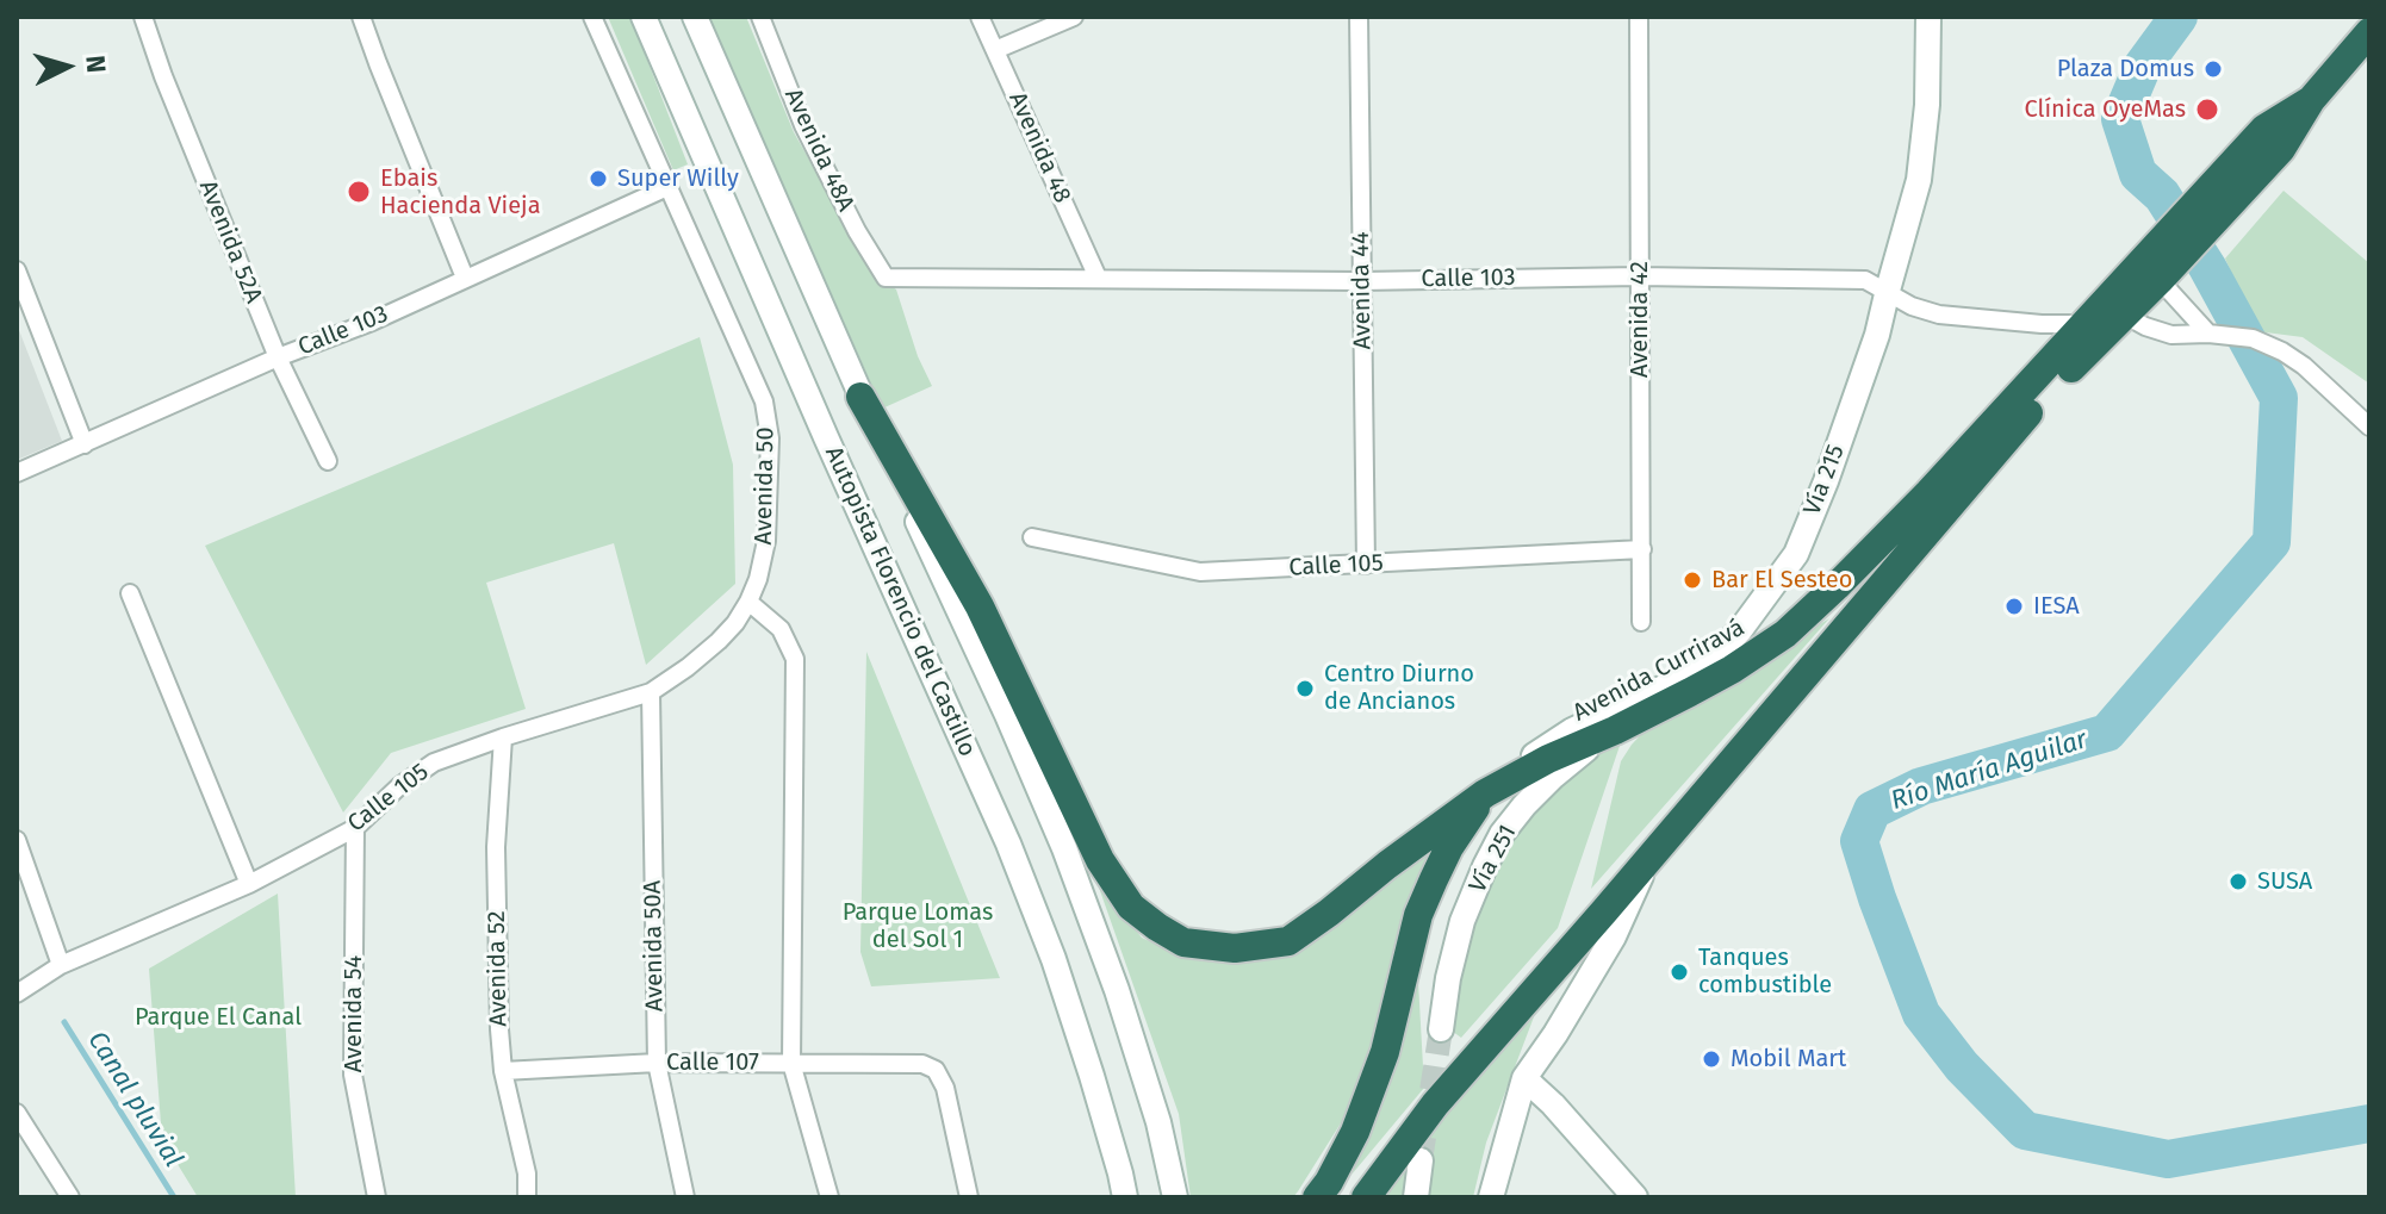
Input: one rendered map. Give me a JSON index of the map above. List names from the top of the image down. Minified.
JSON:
{"streets":{"highway":["Avenida Curriravá"],"main road":["Vía 215","Autopista Florencio del Castillo","Vía 251"],"street":["Avenida 48","Avenida 48A","Avenida 52A","Calle 103","Avenida 44","Avenida 42","Avenida 50","Calle 105","Avenida 50A","Avenida 52","Avenida 54","Calle 107"]},"crossings":[["Avenida 48","Calle 103"],["Avenida 48A","Calle 103"],["Avenida 52A","Calle 103"],["Calle 103","Avenida 44"],["Calle 103","Avenida 42"],["Calle 103","Vía 215"],["Calle 103","Avenida 50"],["Calle 103","Avenida Curriravá"],["Avenida 44","Calle 105"],["Avenida 42","Calle 105"],["Vía 215","Avenida Curriravá"],["Avenida 50","Calle 105"],["Calle 105","Avenida 50A"],["Calle 105","Avenida 52"],["Calle 105","Avenida 54"],["Avenida Curriravá","Vía 251"],["Avenida 50A","Calle 107"],["Avenida 52","Calle 107"]],"water":["Río María Aguilar","Canal pluvial"],"parks":["Parque Lomas del Sol 1","Parque El Canal"],"places":["Plaza Domus","Clínica OyeMas","Super Willy","Ebais Hacienda Vieja","Bar El Sesteo","IESA","Centro Diurno de Ancianos","SUSA","Tanques combustible","Mobil Mart"],"north":"right"}
